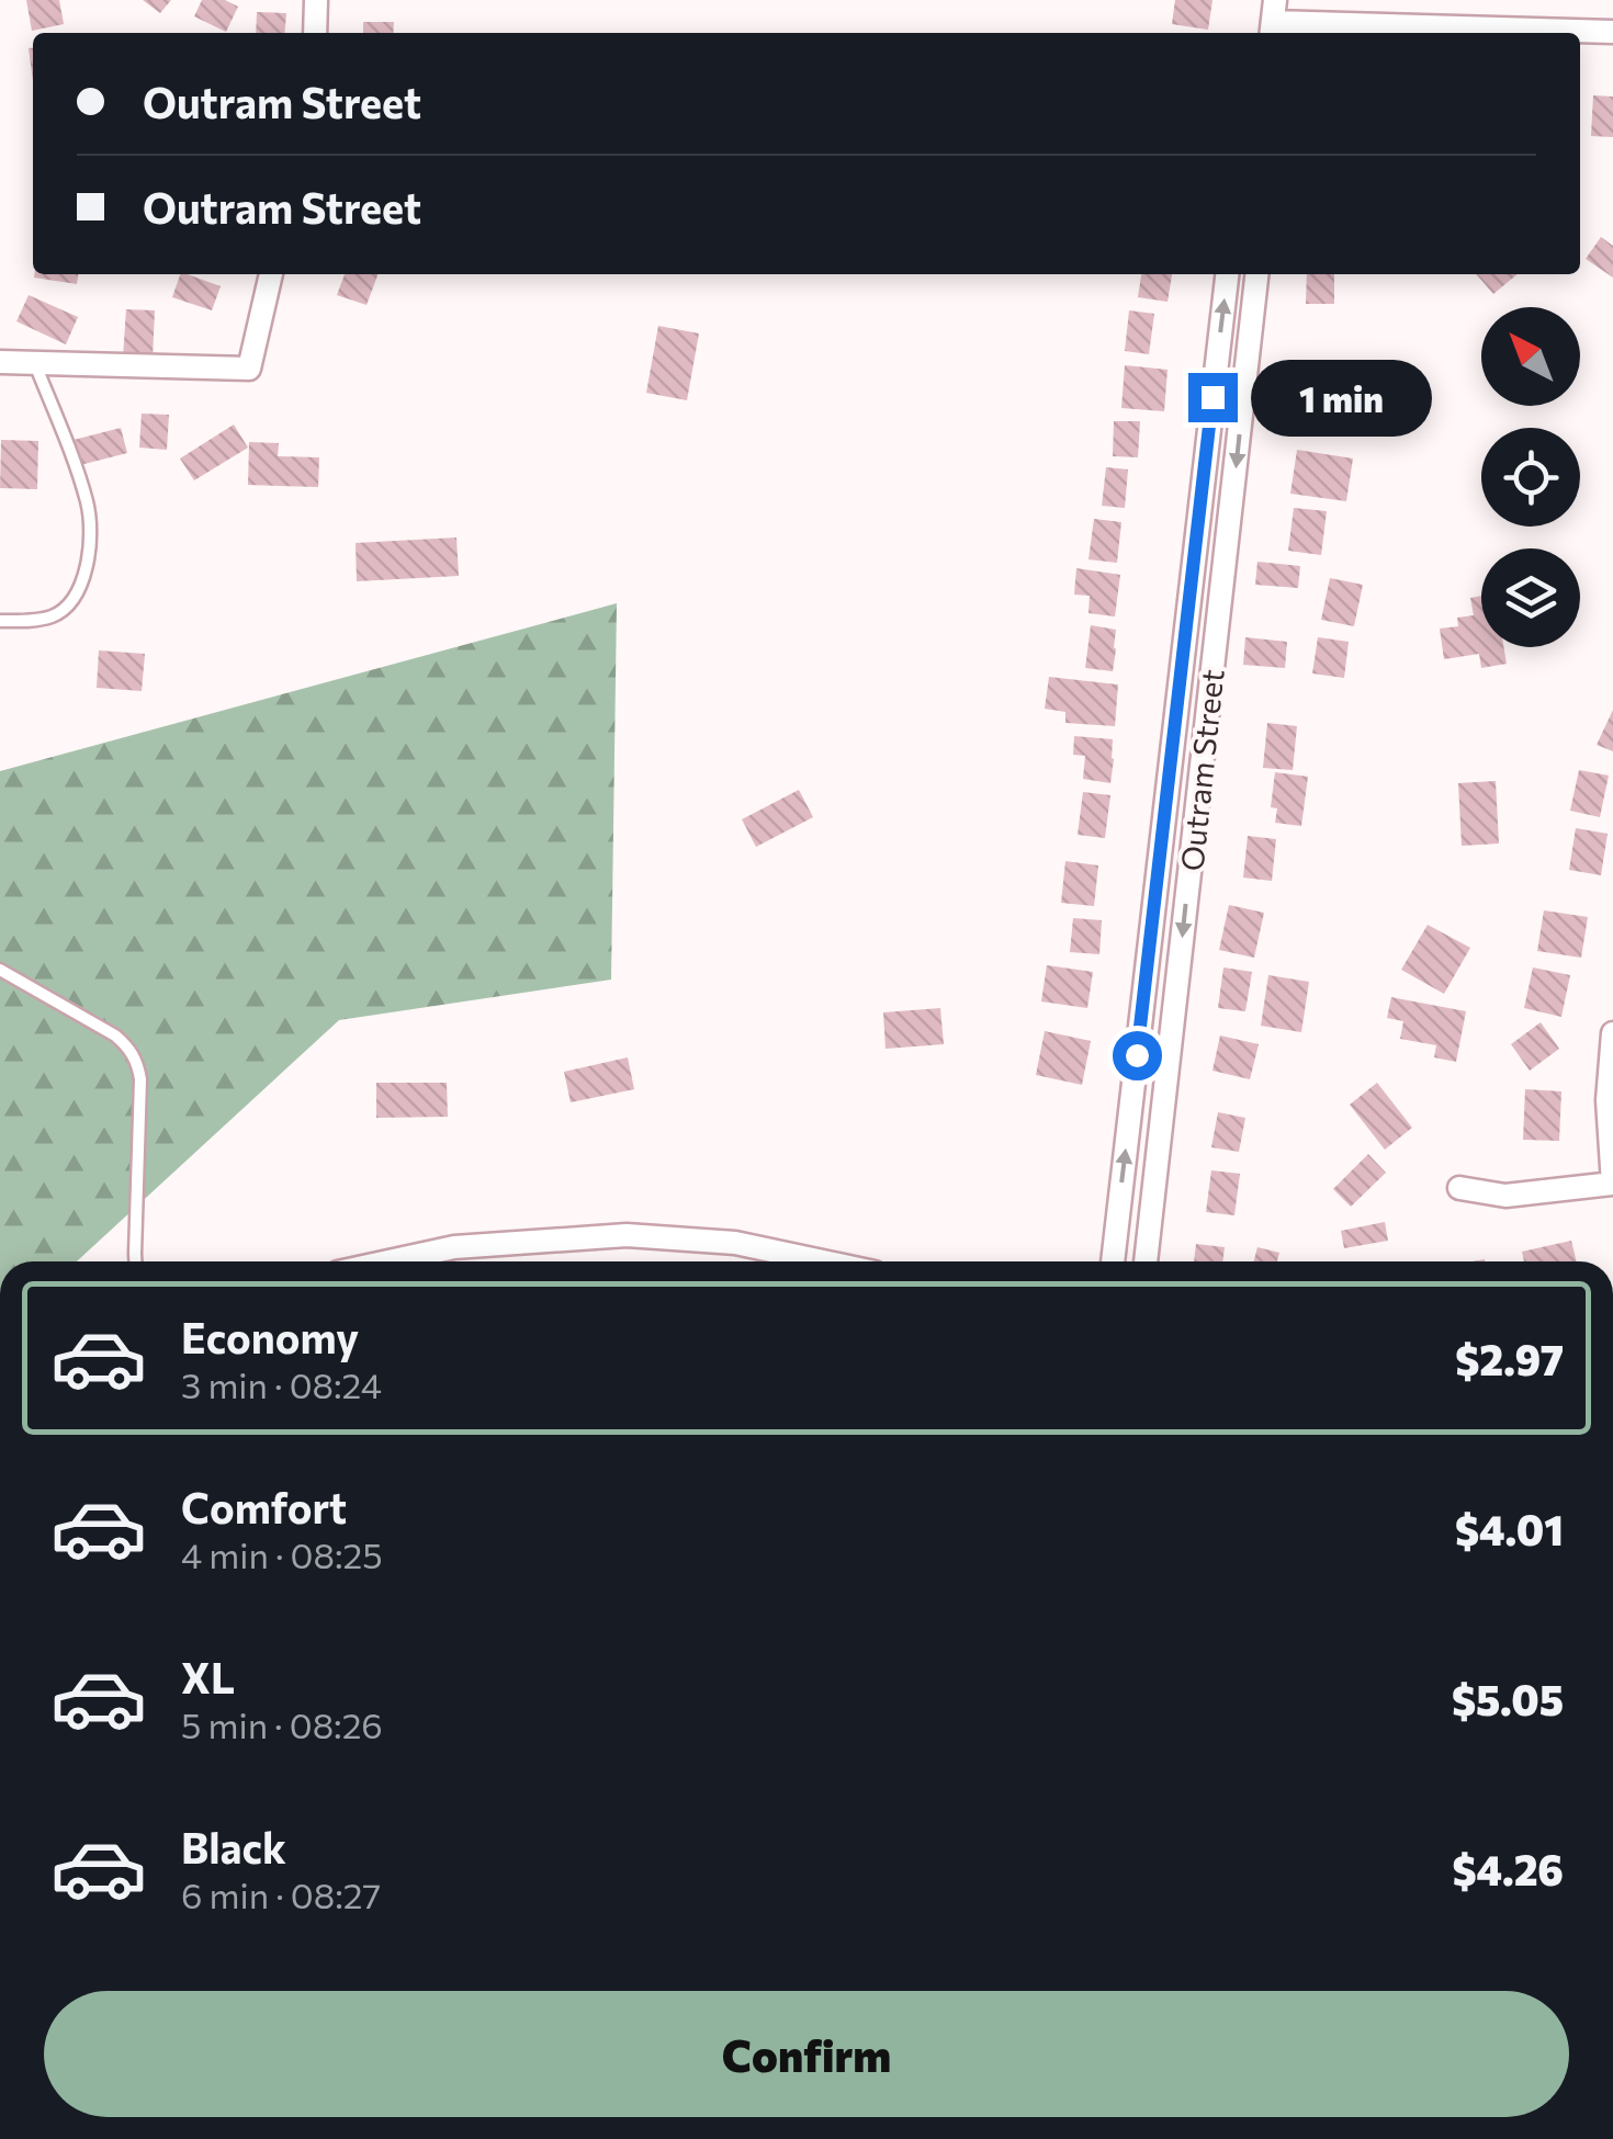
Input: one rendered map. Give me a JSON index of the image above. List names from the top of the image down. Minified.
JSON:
{"streets":{"street":["Outram Street"]},"north":"top left","page":{"banner":["Outram Street","Outram Street"],"bubble":"1 min","list":[{"name":"Economy","note":"3 min · 08:24","value":"$2.97"},{"name":"Comfort","note":"4 min · 08:25","value":"$4.01"},{"name":"XL","note":"5 min · 08:26","value":"$5.05"},{"name":"Black","note":"6 min · 08:27","value":"$4.26"}],"buttons":"Confirm"}}
